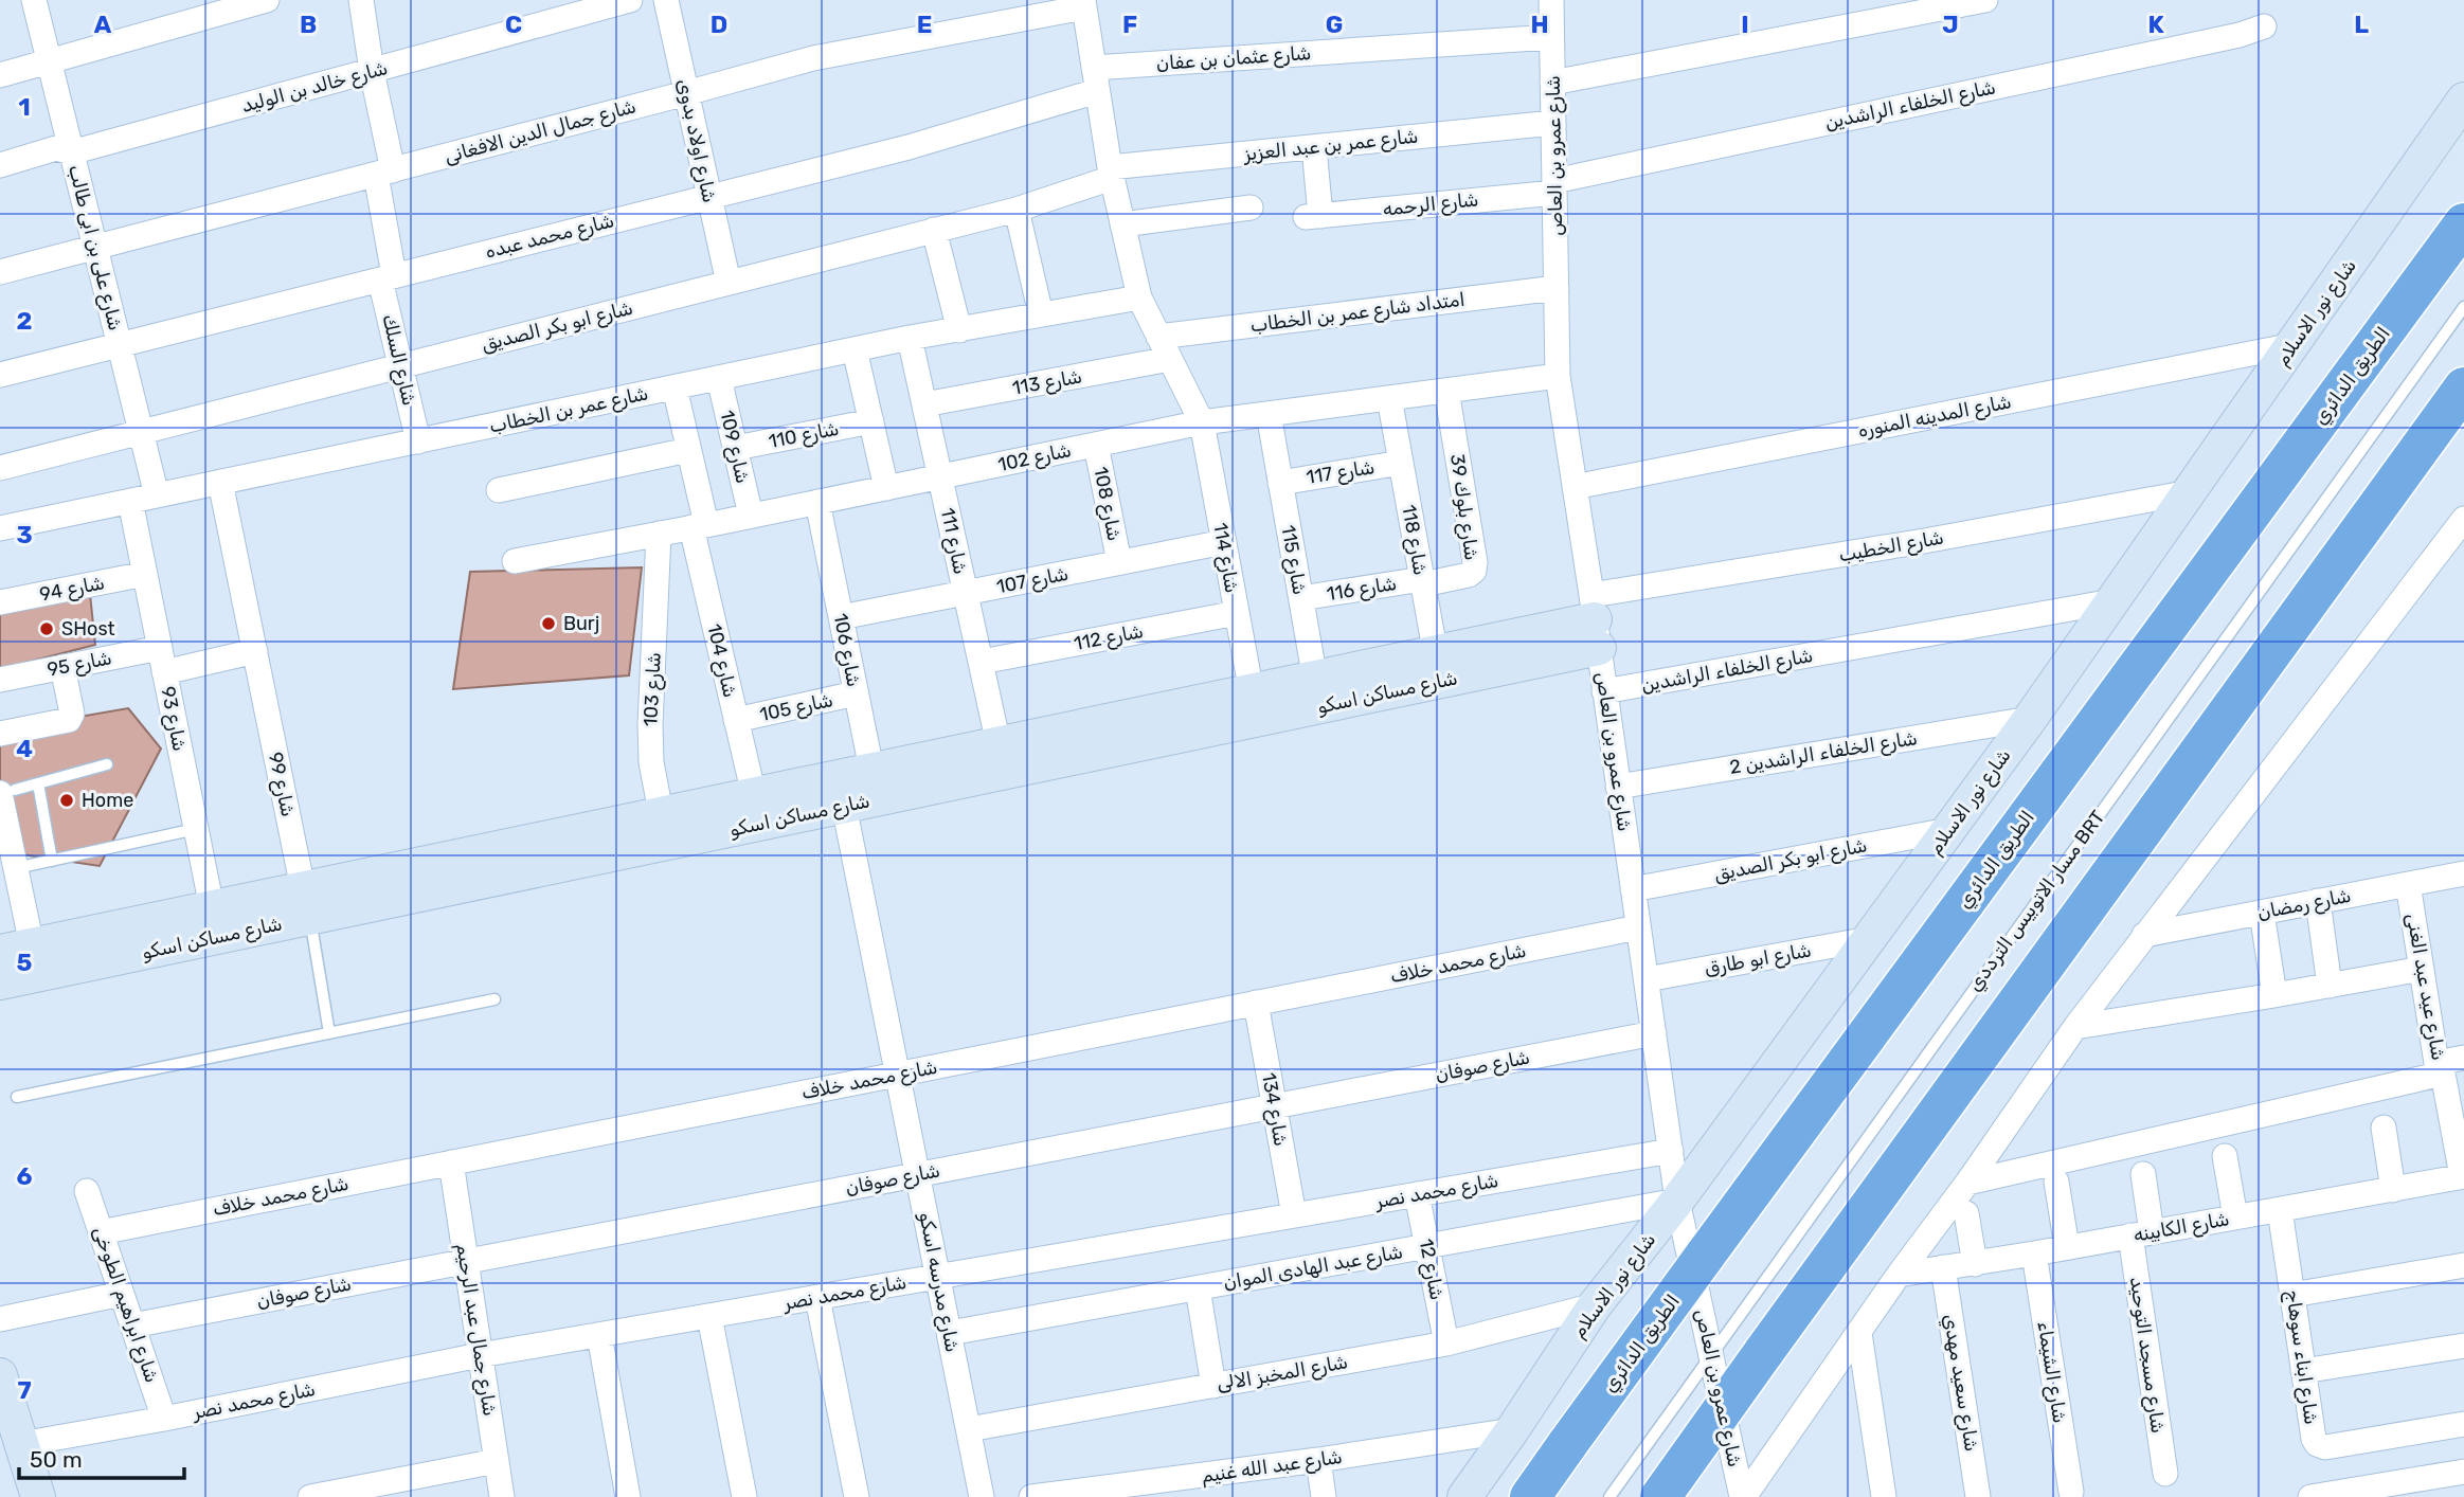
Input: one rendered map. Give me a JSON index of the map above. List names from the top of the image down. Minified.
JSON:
{"streets":{"highway":["الطريق الدائري"],"street":["شارع عثمان بن عفان","شارع خالد بن الوليد","شارع الخلفاء الراشدين","شارع جمال الدين الافغانى","شارع اولاد بدوى","شارع عمر بن عبد العزيز","شارع عمرو بن العاص","شارع الرحمه","شارع محمد عبده","شارع على بن ابى طالب","امتداد شارع عمر بن الخطاب","شارع نور الاسلام","شارع ابو بكر الصديق","شارع السلك","شارع 113","شارع عمر بن الخطاب","شارع المدينه المنوره","شارع 110","شارع 109","شارع 102","شارع 117","شارع 108","شارع بلوك 39","شارع 118","شارع 111","شارع الخطيب","شارع 114","شارع 115","شارع 107","شارع 94","شارع 116","شارع 112","شارع 106","شارع 104","شارع 95","شارع 103","شارع مساكن اسكو","شارع 105","شارع 93","شارع الخلفاء الراشدين 2","شارع 99","شارع رمضان","شارع ابو طارق","شارع محمد خلاف","شارع عيد عبد الغنى","شارع صوفان","شارع 134","شارع محمد نصر","شارع الكابينه","شارع عبد الهادى الموان","شارع 12","شارع مدرسه اسكو","شارع ابراهيم الطوخى","شارع جمال عبد الرحيم","شارع مسجد التوحيد","شارع ابناء سوهاج","شارع الشيماء","شارع المخبز الالى","شارع سعيد مهدي","شارع عبد الله غنيم"],"lane":["مسار الاتوبيس الترددي BRT"]},"crossings":[["شارع عثمان بن عفان","شارع عمرو بن العاص"],["شارع عثمان بن عفان","شارع محمد عبده"],["شارع عثمان بن عفان","شارع 114"],["شارع خالد بن الوليد","شارع على بن ابى طالب"],["شارع خالد بن الوليد","شارع السلك"],["شارع الخلفاء الراشدين","شارع عمرو بن العاص"],["شارع الخلفاء الراشدين","شارع الرحمه"],["شارع الخلفاء الراشدين","شارع نور الاسلام"],["شارع جمال الدين الافغانى","شارع اولاد بدوى"],["شارع جمال الدين الافغانى","شارع على بن ابى طالب"],["شارع جمال الدين الافغانى","شارع السلك"],["شارع جمال الدين الافغانى","شارع 114"],["شارع اولاد بدوى","شارع محمد عبده"],["شارع اولاد بدوى","شارع ابو بكر الصديق"],["شارع عمر بن عبد العزيز","شارع عمرو بن العاص"],["شارع عمر بن عبد العزيز","شارع الرحمه"],["شارع عمر بن عبد العزيز","شارع ابو بكر الصديق"],["شارع عمر بن عبد العزيز","شارع 114"],["شارع عمرو بن العاص","شارع الرحمه"],["شارع عمرو بن العاص","امتداد شارع عمر بن الخطاب"],["شارع عمرو بن العاص","شارع نور الاسلام"],["شارع عمرو بن العاص","شارع ابو بكر الصديق"],["شارع عمرو بن العاص","شارع المدينه المنوره"],["شارع عمرو بن العاص","شارع 102"],["شارع عمرو بن العاص","شارع الخطيب"],["شارع عمرو بن العاص","شارع مساكن اسكو"],["شارع عمرو بن العاص","شارع الخلفاء الراشدين 2"],["شارع عمرو بن العاص","شارع ابو طارق"],["شارع عمرو بن العاص","شارع محمد خلاف"],["شارع عمرو بن العاص","شارع صوفان"],["شارع عمرو بن العاص","شارع محمد نصر"],["شارع عمرو بن العاص","شارع عبد الهادى الموان"],["شارع محمد عبده","شارع على بن ابى طالب"],["شارع محمد عبده","شارع السلك"],["شارع محمد عبده","شارع 114"],["شارع على بن ابى طالب","شارع ابو بكر الصديق"],["شارع على بن ابى طالب","شارع عمر بن الخطاب"],["امتداد شارع عمر بن الخطاب","شارع 114"],["شارع نور الاسلام","شارع ابو بكر الصديق"],["شارع نور الاسلام","شارع المدينه المنوره"],["شارع نور الاسلام","شارع الخطيب"],["شارع نور الاسلام","شارع الخلفاء الراشدين 2"],["شارع نور الاسلام","شارع ابو طارق"],["شارع نور الاسلام","شارع عبد الهادى الموان"],["شارع نور الاسلام","شارع المخبز الالى"],["شارع نور الاسلام","شارع عبد الله غنيم"],["شارع ابو بكر الصديق","شارع السلك"],["شارع ابو بكر الصديق","شارع 114"],["شارع السلك","شارع عمر بن الخطاب"],["شارع 113","شارع 111"],["شارع 113","شارع 114"],["شارع عمر بن الخطاب","شارع 109"],["شارع عمر بن الخطاب","شارع 111"],["شارع عمر بن الخطاب","شارع 114"],["شارع عمر بن الخطاب","شارع 104"],["شارع عمر بن الخطاب","شارع 93"],["شارع عمر بن الخطاب","شارع 99"],["شارع 110","شارع 109"],["شارع 109","شارع 102"],["شارع 102","شارع 108"],["شارع 102","شارع بلوك 39"],["شارع 102","شارع 118"],["شارع 102","شارع 111"],["شارع 102","شارع 114"],["شارع 102","شارع 115"],["شارع 102","شارع 106"],["شارع 102","شارع 104"],["شارع 102","شارع 103"],["شارع 117","شارع 118"],["شارع 117","شارع 115"],["شارع 108","شارع 107"],["شارع بلوك 39","شارع 118"],["شارع بلوك 39","شارع 116"],["شارع 118","شارع 116"],["شارع 118","شارع مساكن اسكو"],["شارع 111","شارع 107"],["شارع 111","شارع 112"],["شارع 111","شارع مساكن اسكو"],["شارع الخطيب","شارع مساكن اسكو"],["شارع 114","شارع 107"],["شارع 114","شارع 112"],["شارع 114","شارع مساكن اسكو"],["شارع 115","شارع 116"],["شارع 115","شارع مساكن اسكو"],["شارع 107","شارع 106"],["شارع 94","شارع 93"],["شارع 106","شارع مساكن اسكو"],["شارع 106","شارع 105"],["شارع 104","شارع مساكن اسكو"],["شارع 104","شارع 105"],["شارع 95","شارع 93"],["شارع 103","شارع مساكن اسكو"],["شارع مساكن اسكو","شارع 93"],["شارع مساكن اسكو","شارع 99"],["شارع مساكن اسكو","شارع مدرسه اسكو"],["شارع رمضان","شارع عيد عبد الغنى"],["شارع محمد خلاف","شارع 134"],["شارع محمد خلاف","شارع مدرسه اسكو"],["شارع محمد خلاف","شارع ابراهيم الطوخى"],["شارع محمد خلاف","شارع جمال عبد الرحيم"],["شارع عيد عبد الغنى","شارع الكابينه"],["شارع صوفان","شارع 134"],["شارع صوفان","شارع مدرسه اسكو"],["شارع صوفان","شارع ابراهيم الطوخى"],["شارع صوفان","شارع جمال عبد الرحيم"],["شارع 134","شارع محمد نصر"],["شارع محمد نصر","شارع 12"],["شارع محمد نصر","شارع مدرسه اسكو"],["شارع محمد نصر","شارع ابراهيم الطوخى"],["شارع محمد نصر","شارع جمال عبد الرحيم"],["شارع الكابينه","شارع مسجد التوحيد"],["شارع الكابينه","شارع ابناء سوهاج"],["شارع الكابينه","شارع الشيماء"],["شارع الكابينه","شارع سعيد مهدي"],["شارع عبد الهادى الموان","شارع 12"],["شارع عبد الهادى الموان","شارع مدرسه اسكو"],["شارع 12","شارع المخبز الالى"],["شارع مدرسه اسكو","شارع المخبز الالى"]],"places":["Burj","SHost","Home"],"scale_bar":"50 m","grid":{"columns":["A","B","C","D","E","F","G","H","I","J","K","L"],"rows":["1","2","3","4","5","6","7"]}}
